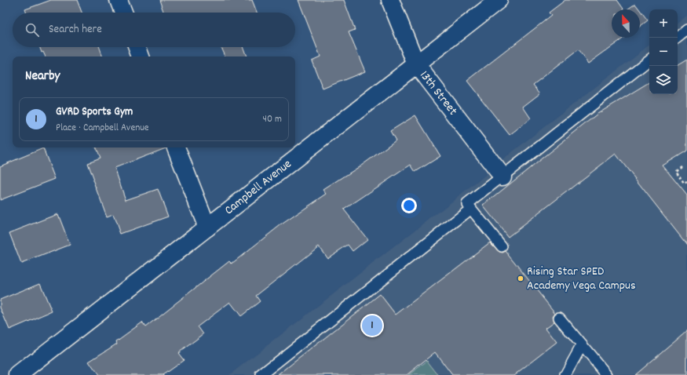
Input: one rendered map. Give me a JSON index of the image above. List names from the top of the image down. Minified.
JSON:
{"streets":{"street":["13th Street","Campbell Avenue"]},"crossings":[["13th Street","Campbell Avenue"]],"places":["Rising Star SPED Academy Vega Campus"],"north":"top","page":{"map_buttons":["+","−"],"search":"Search here","heading":"Nearby","list":[{"mark":"1","name":"GVRD Sports Gym","note":"Place · Campbell Avenue","value":"40 m"}],"pins":"1"}}
